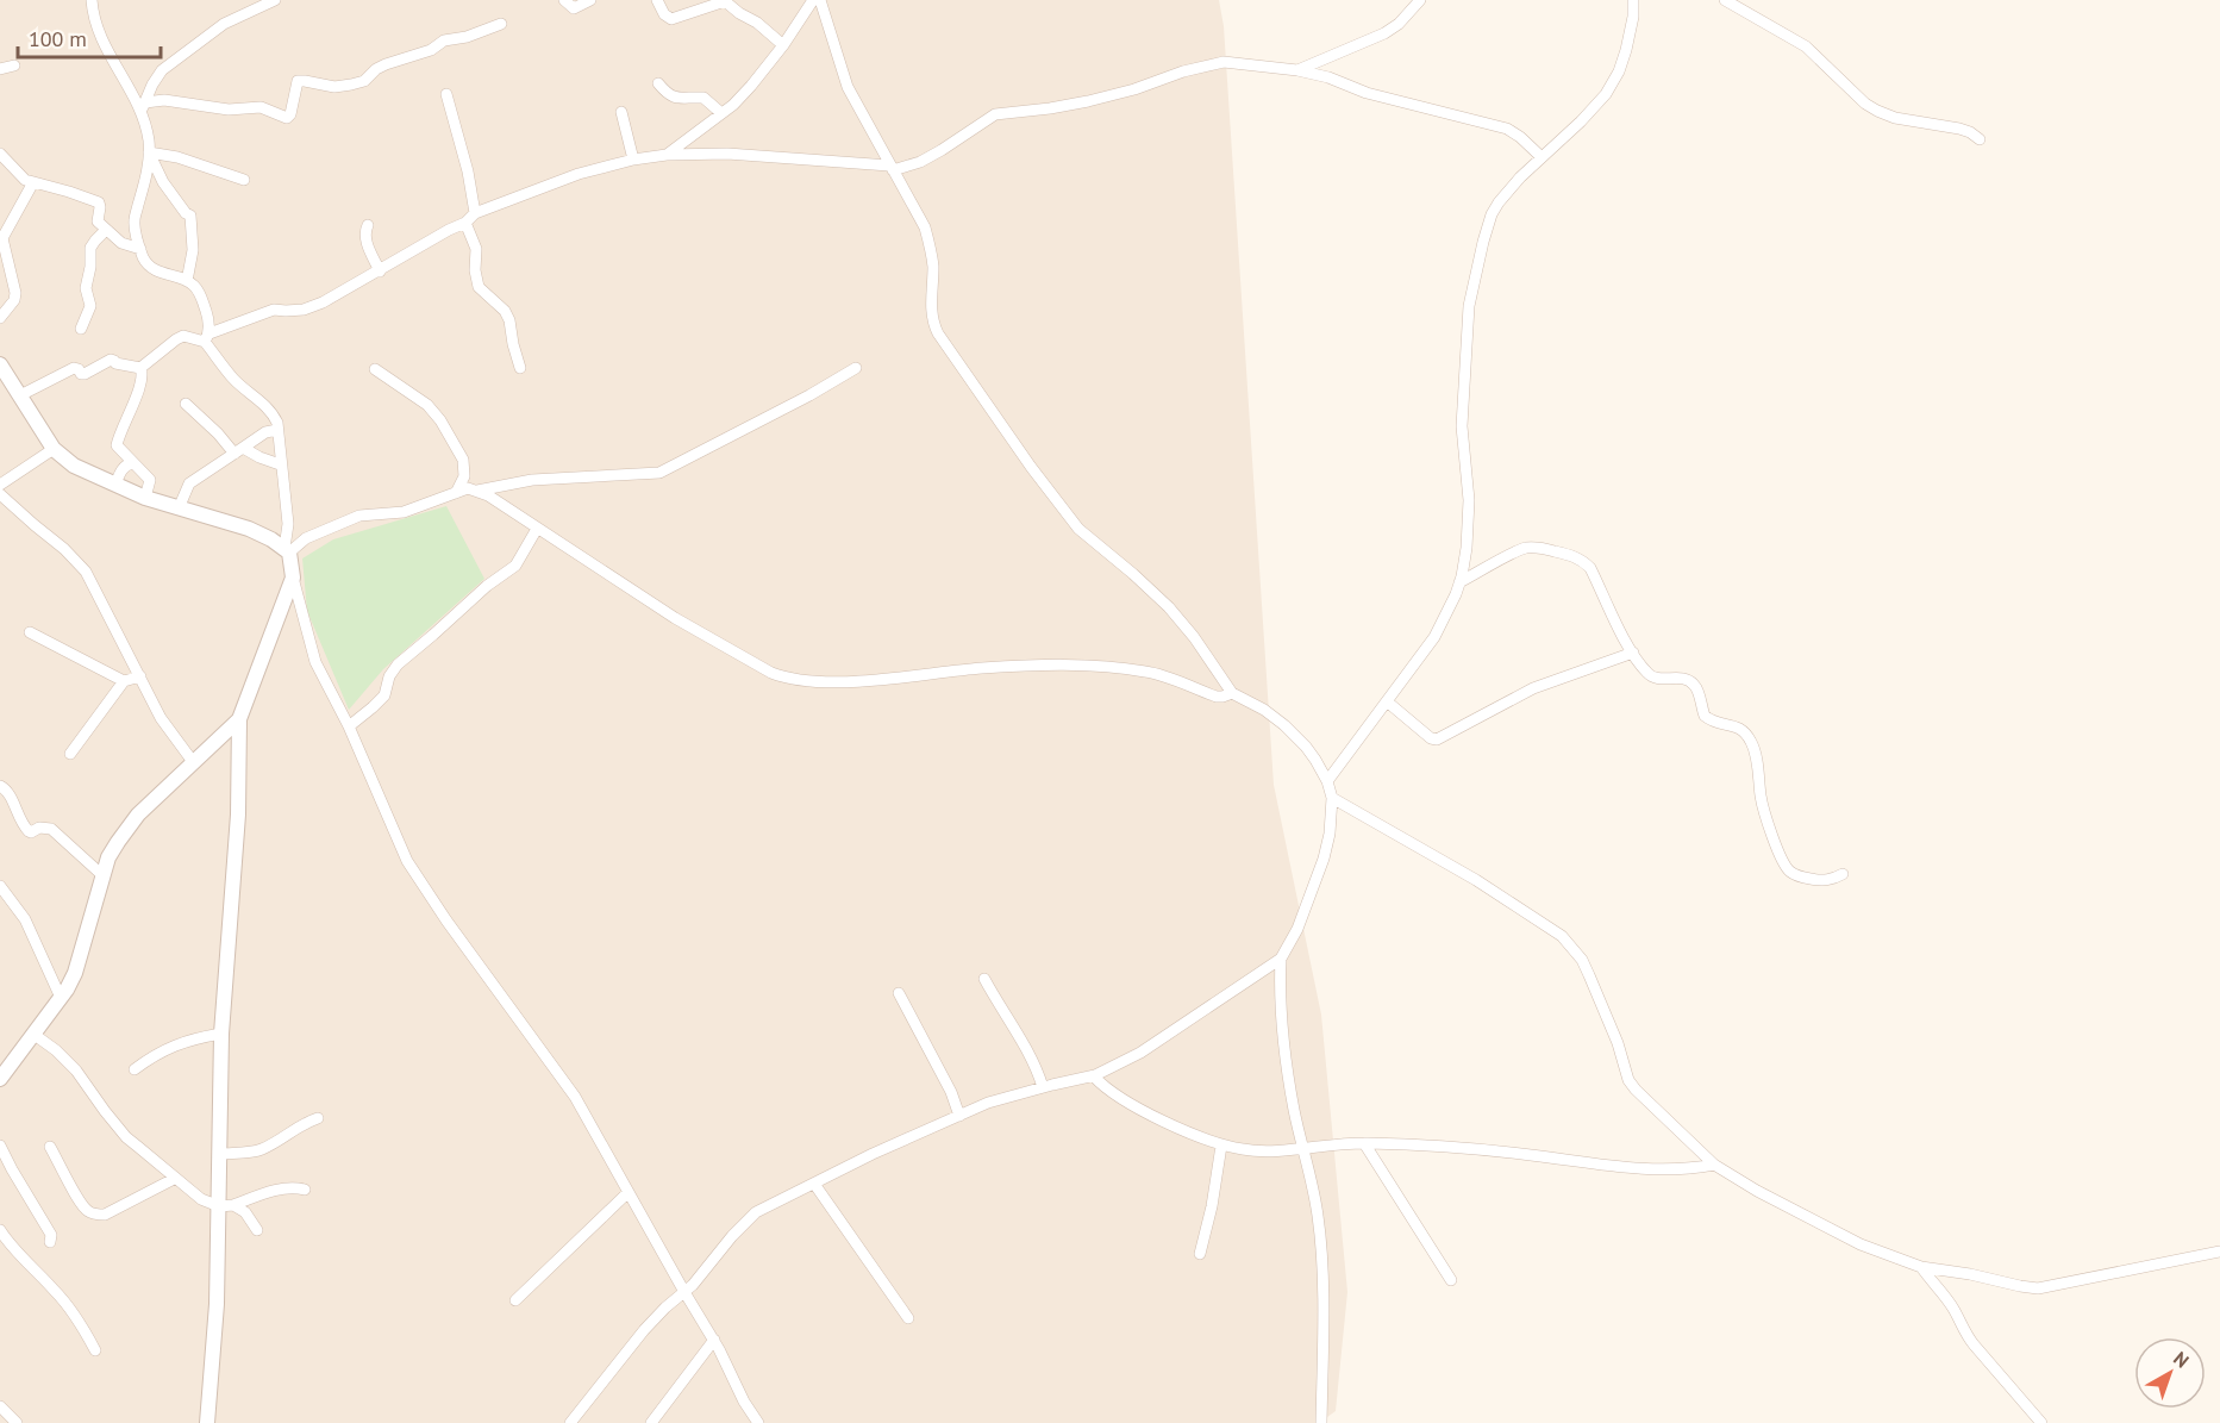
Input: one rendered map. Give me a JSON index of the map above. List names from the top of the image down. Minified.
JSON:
{"scale_bar":"100 m","north":"top right"}
